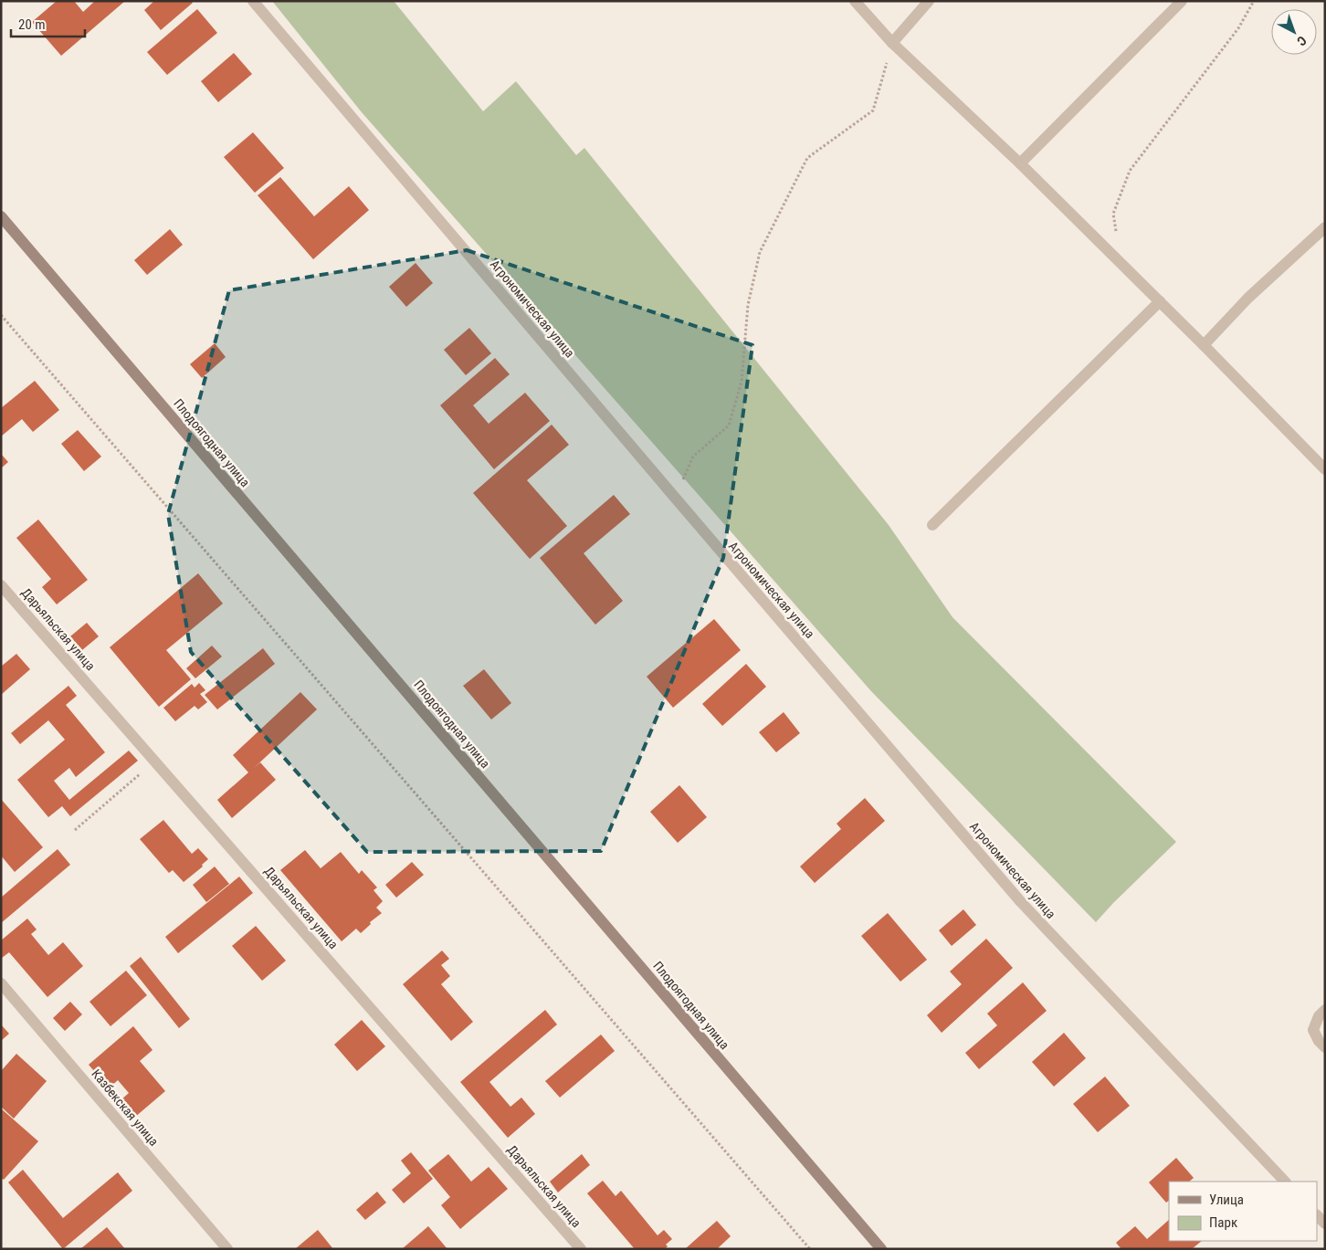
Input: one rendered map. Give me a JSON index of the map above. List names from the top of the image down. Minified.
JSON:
{"streets":{"street":["Агрономическая улица","Плодоягодная улица","Дарьяльская улица","Казбекская улица"]},"legend":["Улица","Парк"],"scale_bar":"20 m","north":"bottom right"}
